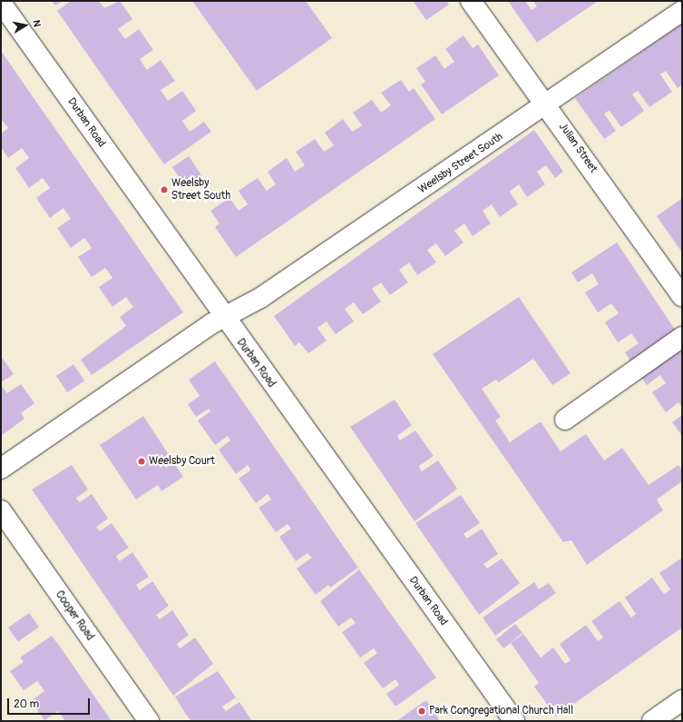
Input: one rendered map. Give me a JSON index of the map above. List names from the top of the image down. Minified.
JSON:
{"streets":{"street":["Durban Road","Julian Street","Weelsby Street South","Cooper Road"]},"crossings":[["Durban Road","Weelsby Street South"],["Julian Street","Weelsby Street South"]],"places":["Weelsby Street South","Weelsby Court","Park Congregational Church Hall"],"scale_bar":"20 m","north":"right"}
